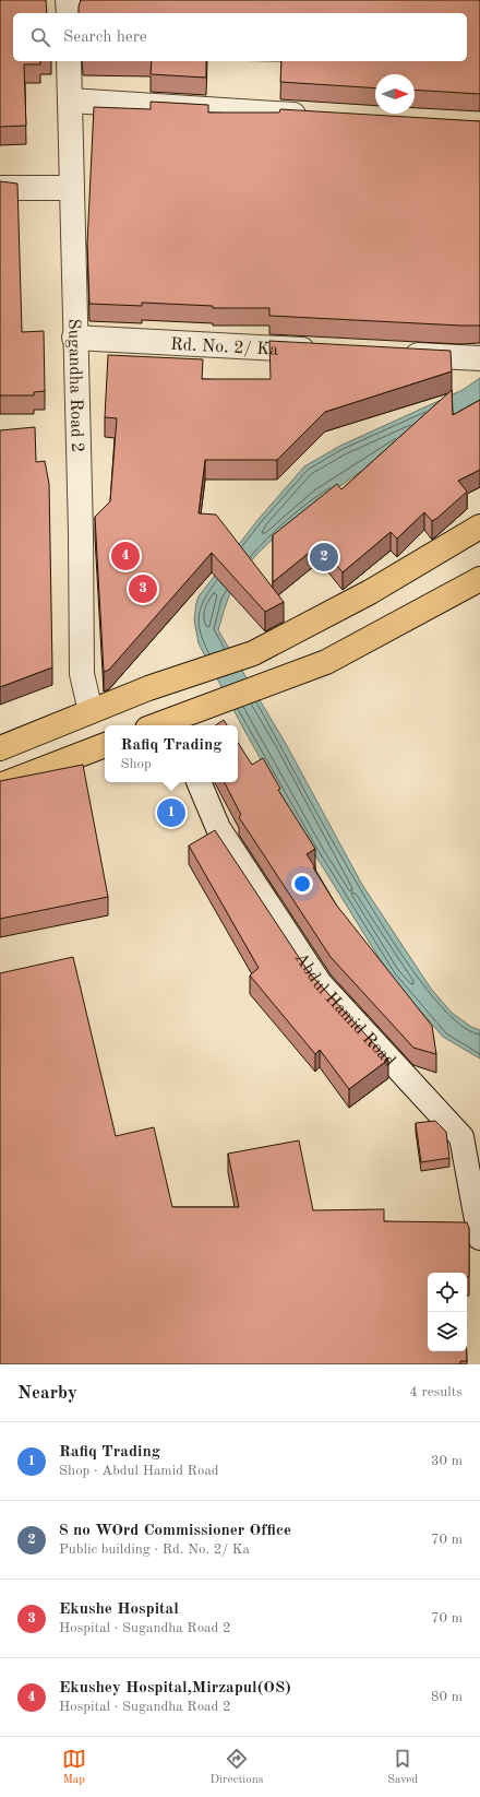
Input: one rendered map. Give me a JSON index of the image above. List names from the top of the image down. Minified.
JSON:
{"streets":{"street":["Rd. No. 2/ Ka","Sugandha Road 2","Abdul Hamid Road"]},"crossings":[["Rd. No. 2/ Ka","Sugandha Road 2"]],"north":"right","page":{"search":"Search here","pins":["4","2","3","1"],"popup":["Rafiq Trading","Shop"],"heading":["Nearby","4 results"],"list":[{"mark":"1","name":"Rafiq Trading","note":"Shop · Abdul Hamid Road","value":"30 m"},{"mark":"2","name":"8 no WOrd Commissioner Office","note":"Public building · Rd. No. 2/ Ka","value":"70 m"},{"mark":"3","name":"Ekushe Hospital","note":"Hospital · Sugandha Road 2","value":"70 m"},{"mark":"4","name":"Ekushey Hospital,Mirzapul(OS)","note":"Hospital · Sugandha Road 2","value":"80 m"}],"nav":["Map","Directions","Saved"]}}
